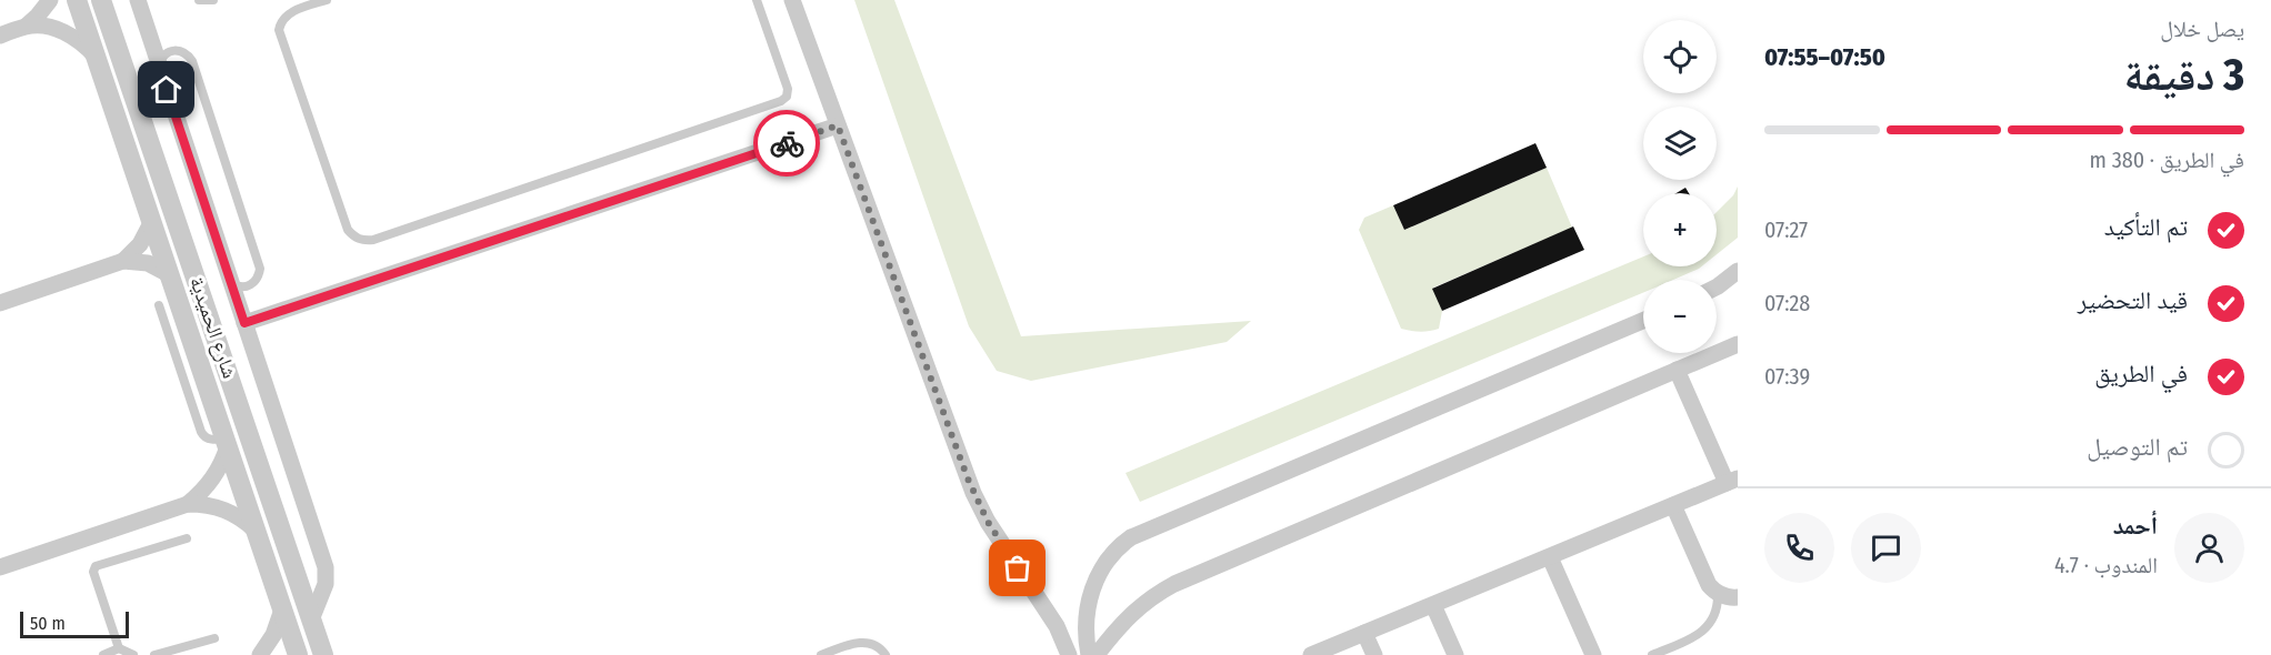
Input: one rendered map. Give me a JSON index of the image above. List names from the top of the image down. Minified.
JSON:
{"streets":{"street":["شارع الحميدية"]},"scale_bar":"50 m","page":{"heading":["3 دقيقة","يصل خلال","07:50–07:55"],"panel":["أحمد","المندوب · 4.7"],"map_buttons":["+","−"],"bar":"في الطريق · 380 m","list":[["تم التأكيد","07:27"],["قيد التحضير","07:28"],["في الطريق","07:39"],"تم التوصيل"],"scale":"50 m"}}
